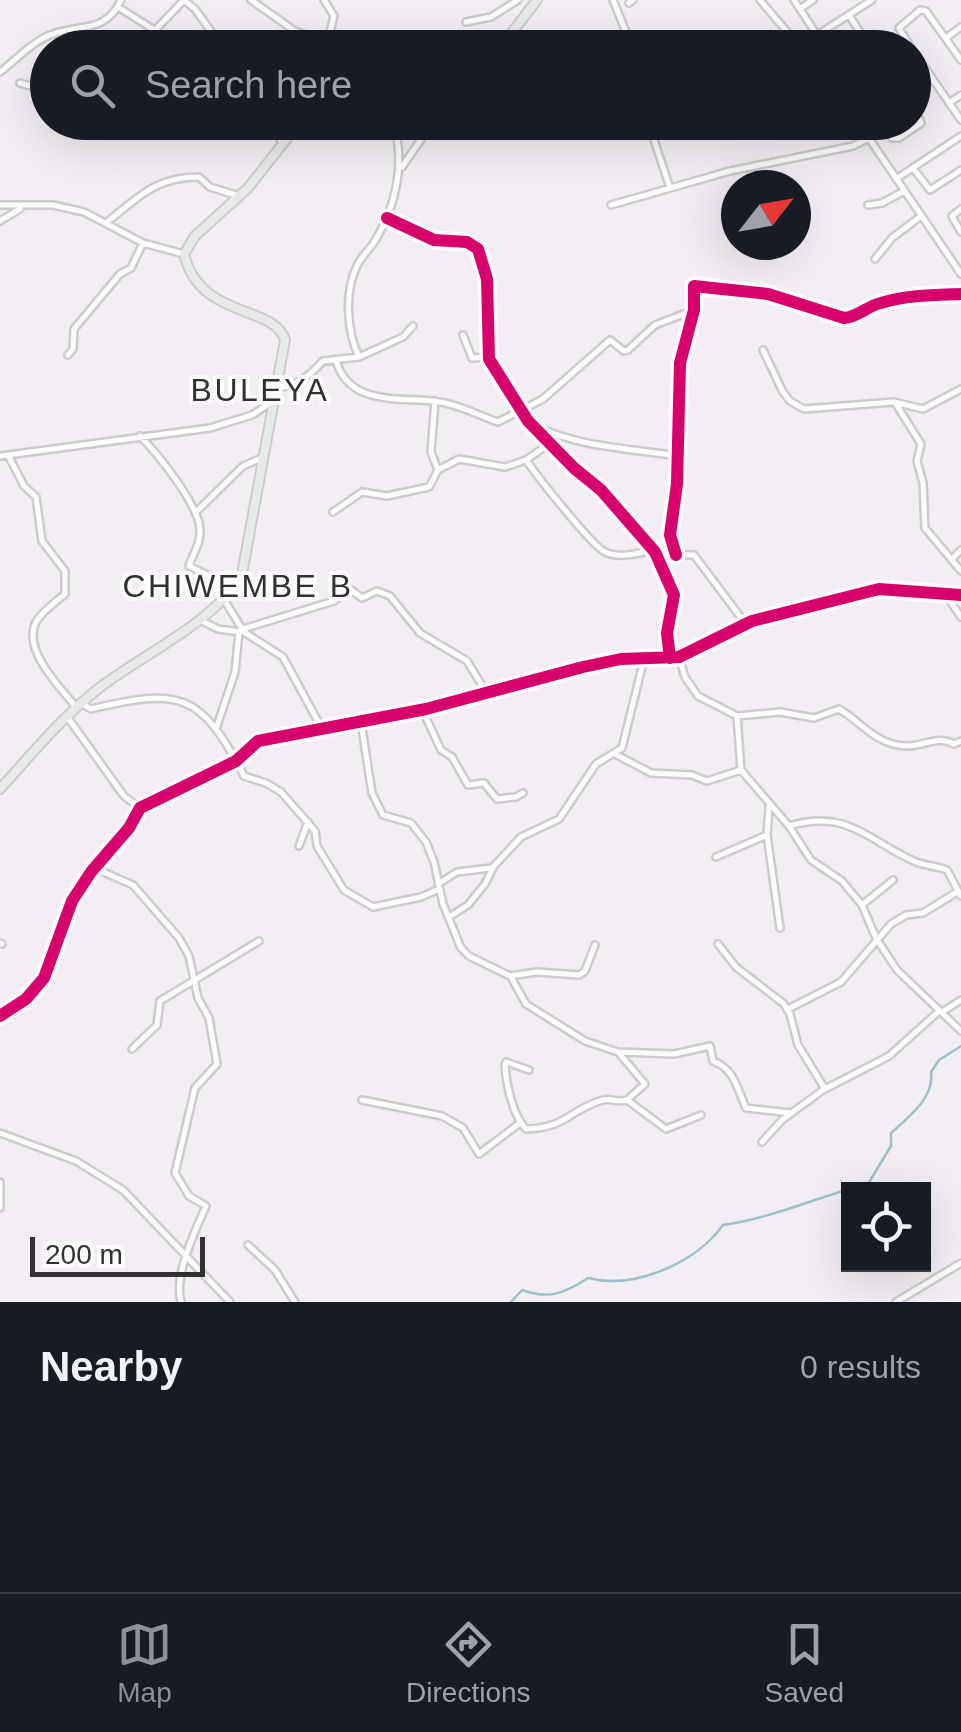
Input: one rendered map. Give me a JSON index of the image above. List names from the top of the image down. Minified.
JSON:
{"districts":["BULEYA","CHIWEMBE B"],"scale_bar":"200 m","north":"top right","page":{"search":"Search here","scale":"200 m","heading":["Nearby","0 results"],"nav":["Map","Directions","Saved"]}}
